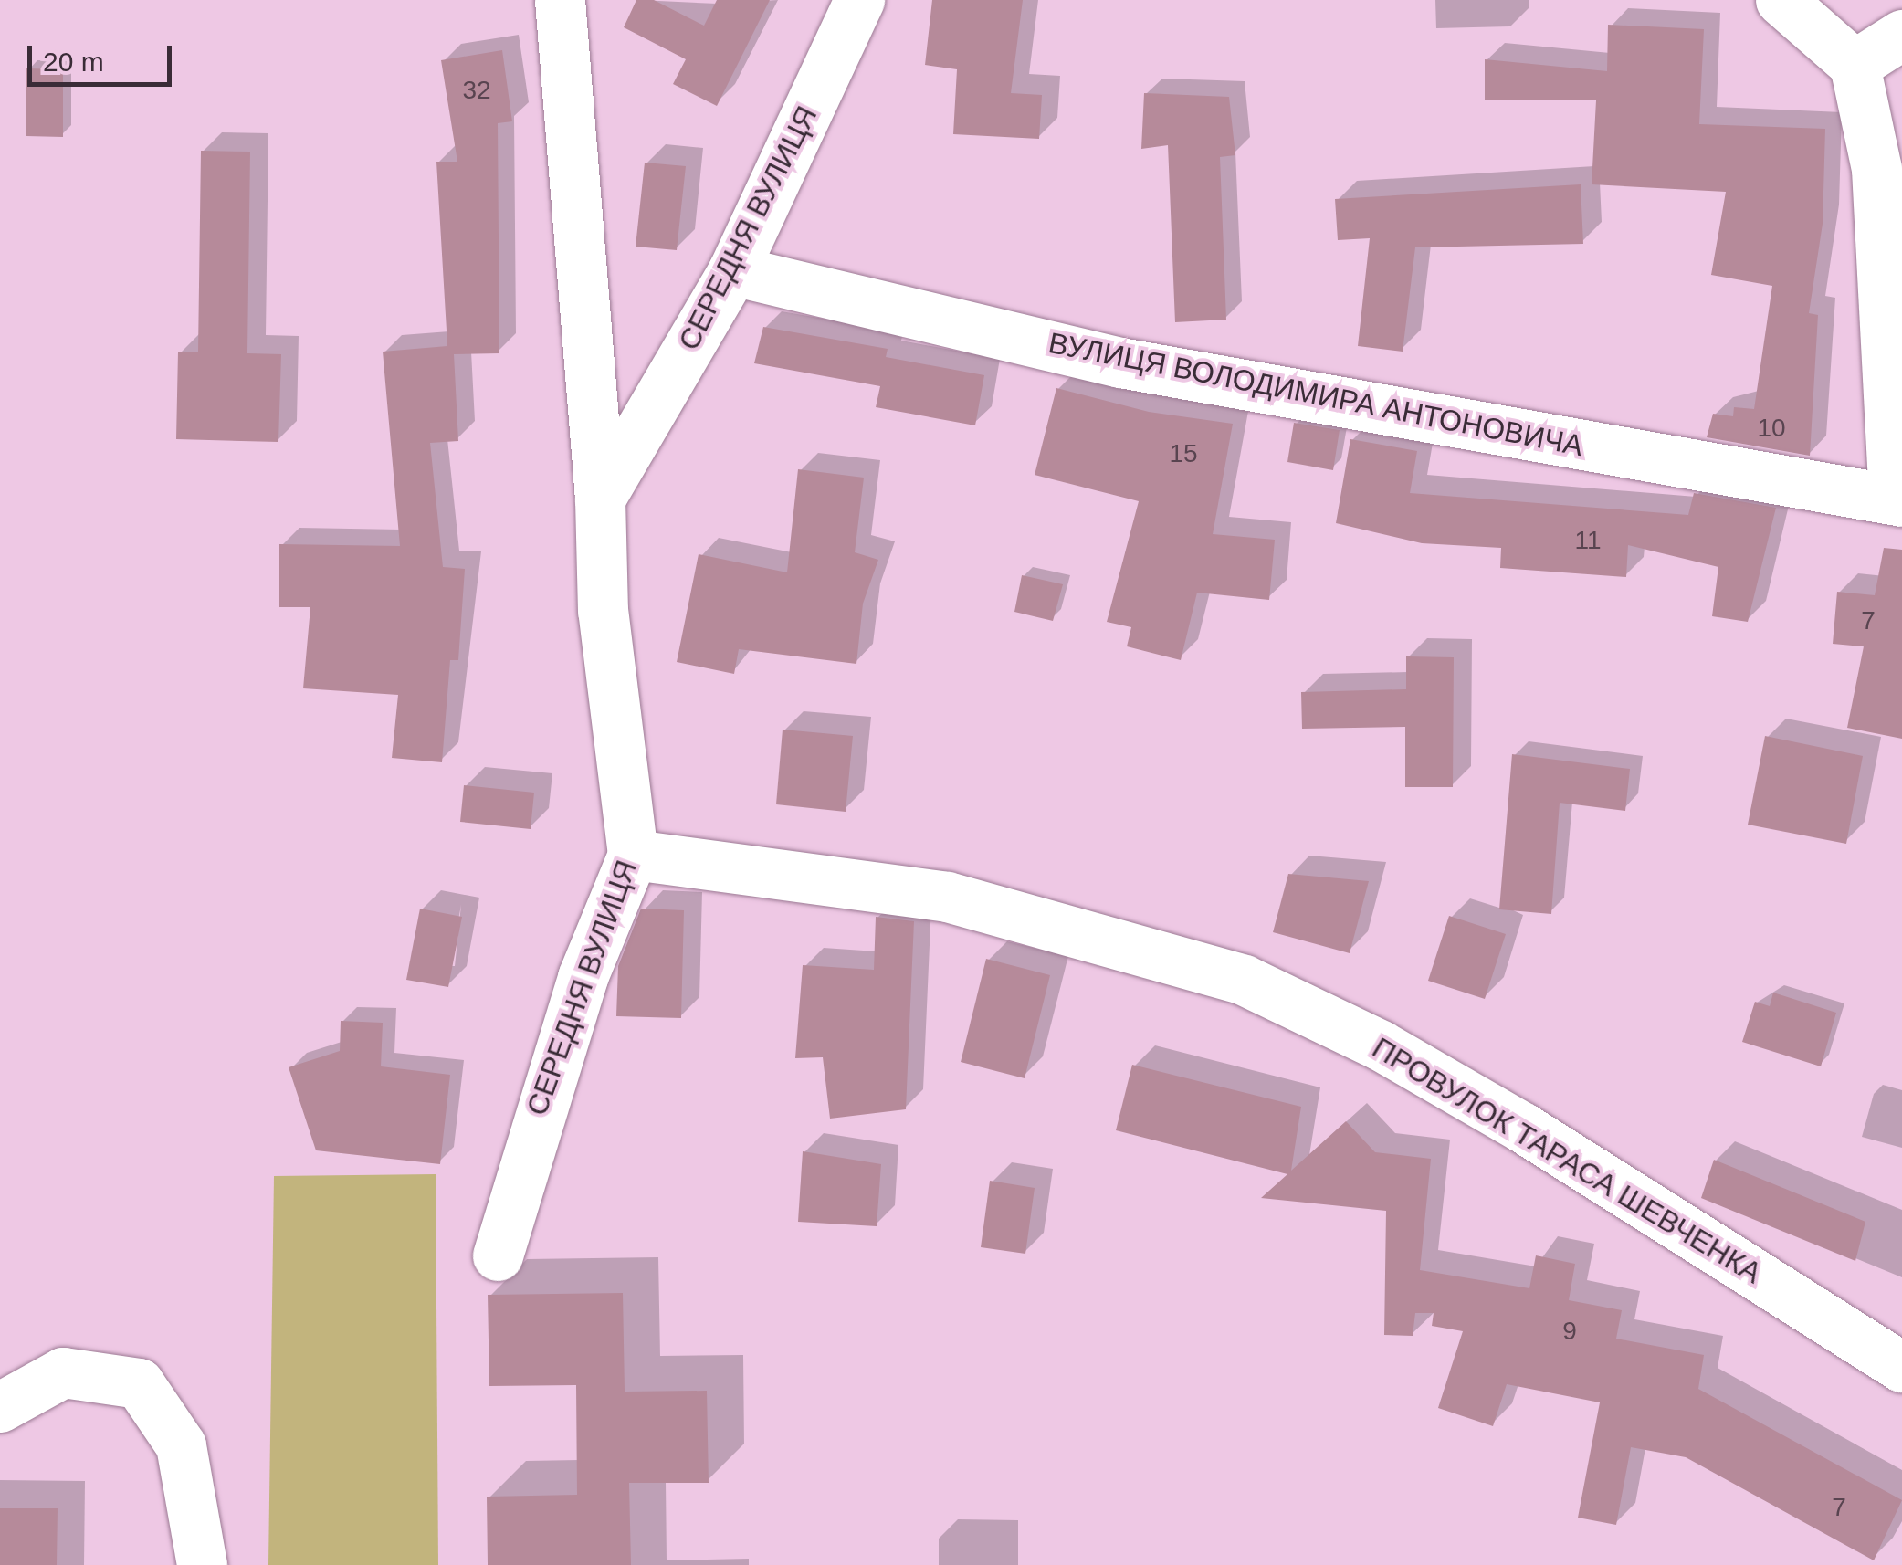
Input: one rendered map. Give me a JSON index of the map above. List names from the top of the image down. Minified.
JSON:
{"streets":{"street":["СЕРЕДНЯ ВУЛИЦЯ","ВУЛИЦЯ ВОЛОДИМИРА АНТОНОВИЧА","ПРОВУЛОК ТАРАСА ШЕВЧЕНКА"]},"crossings":[["СЕРЕДНЯ ВУЛИЦЯ","ВУЛИЦЯ ВОЛОДИМИРА АНТОНОВИЧА"],["СЕРЕДНЯ ВУЛИЦЯ","ПРОВУЛОК ТАРАСА ШЕВЧЕНКА"]],"house_numbers":["32","10","15","11","7","9","7"],"scale_bar":"20 m"}
